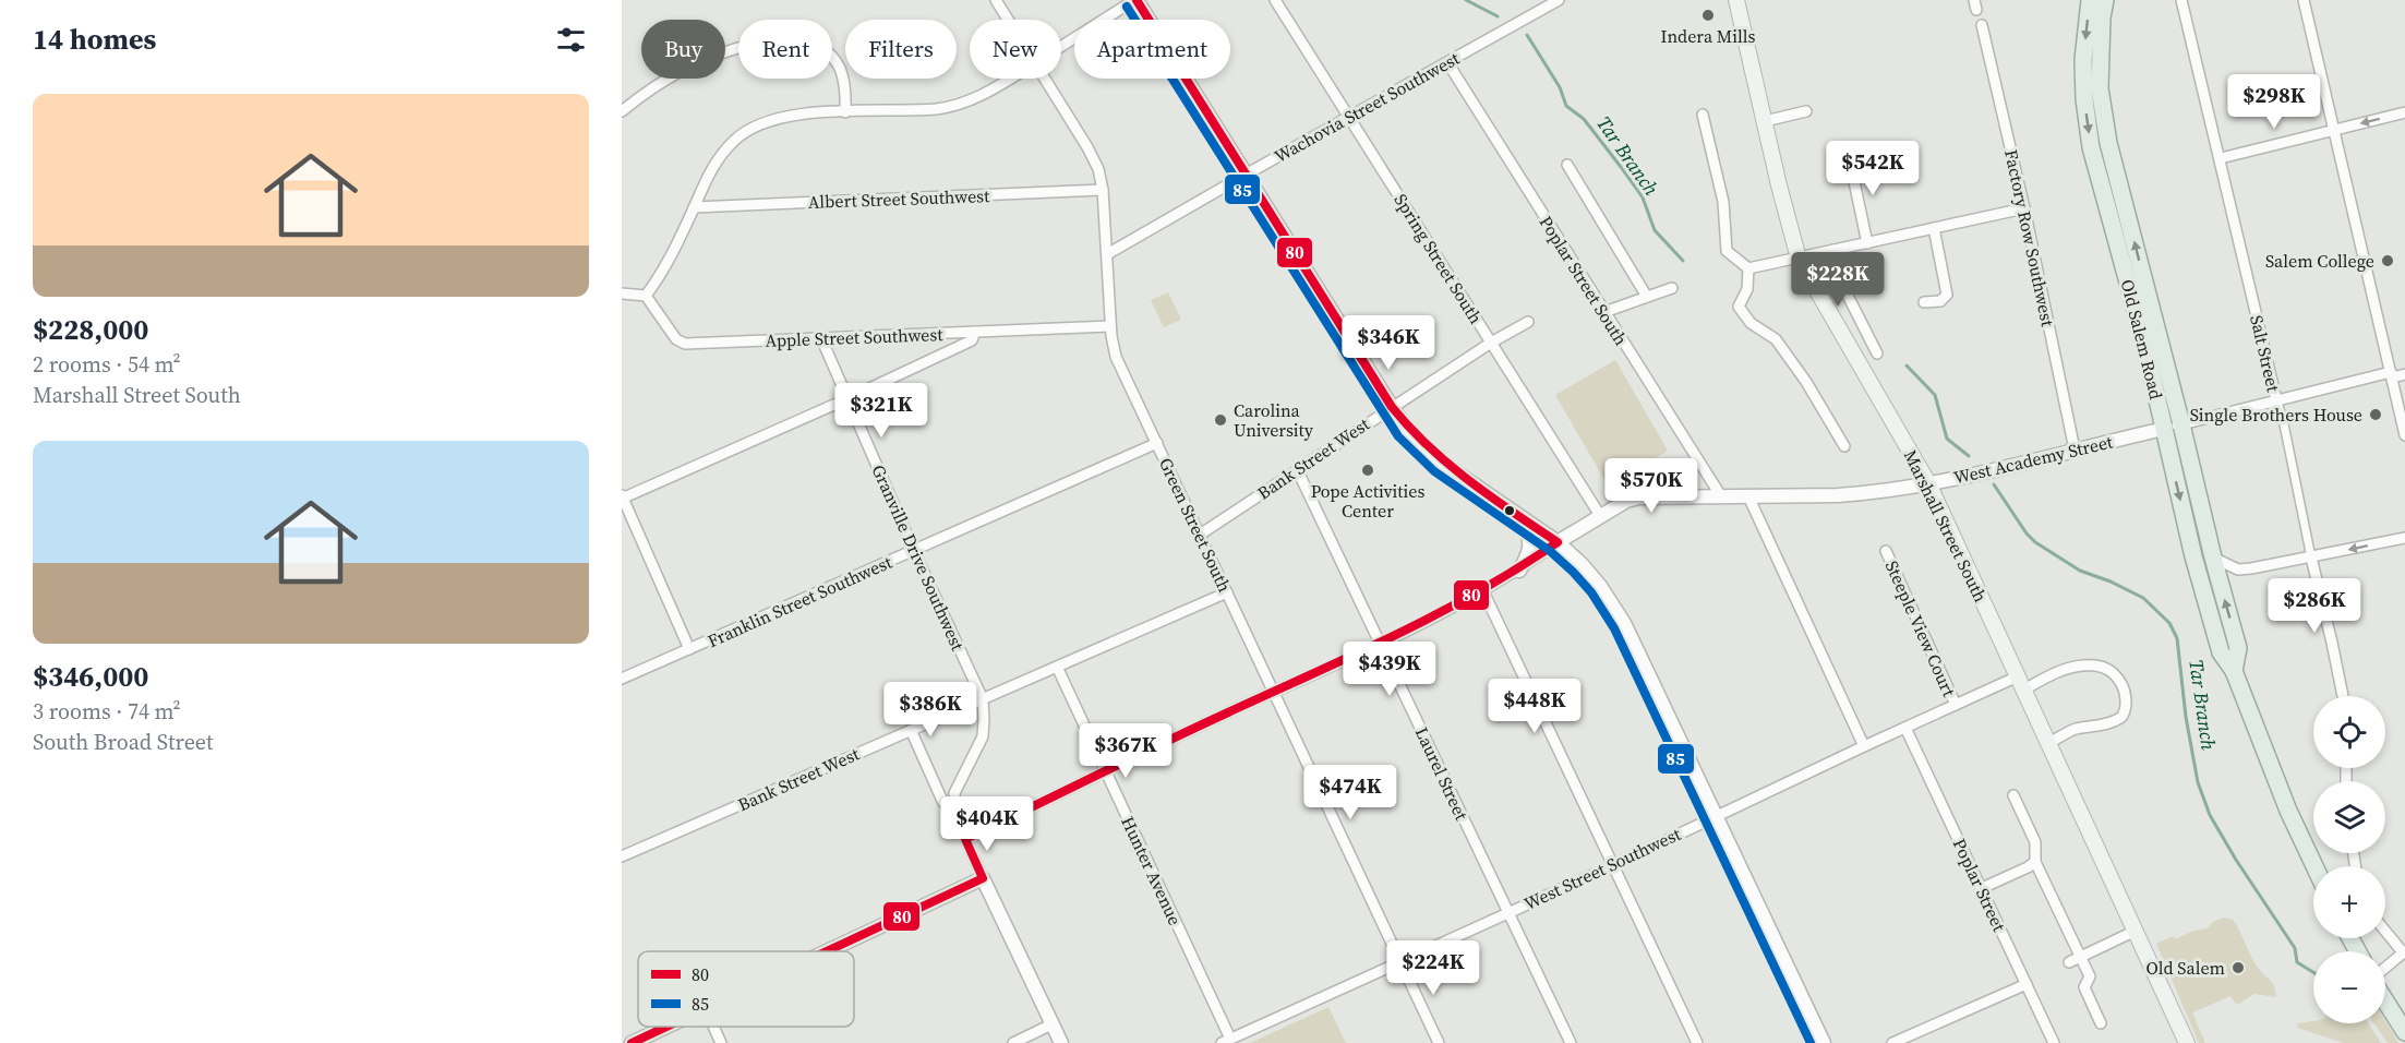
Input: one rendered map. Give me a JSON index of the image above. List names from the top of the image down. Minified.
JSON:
{"streets":{"main road":["Old Salem Road","Marshall Street South"],"street":["Wachovia Street Southwest","Albert Street Southwest","Factory Row Southwest","Spring Street South","Poplar Street South","Apple Street Southwest","Salt Street","Bank Street West","West Academy Street","Green Street South","Granville Drive Southwest","Franklin Street Southwest","Steeple View Court","Laurel Street","West Street Southwest","Hunter Avenue","Poplar Street"]},"crossings":[["Wachovia Street Southwest","Spring Street South"],["Wachovia Street Southwest","Poplar Street South"],["Wachovia Street Southwest","Green Street South"],["Albert Street Southwest","Green Street South"],["Factory Row Southwest","West Academy Street"],["Spring Street South","Bank Street West"],["Spring Street South","West Academy Street"],["Poplar Street South","West Academy Street"],["Apple Street Southwest","Green Street South"],["Apple Street Southwest","Granville Drive Southwest"],["Old Salem Road","West Academy Street"],["Salt Street","West Academy Street"],["Bank Street West","Green Street South"],["Bank Street West","Granville Drive Southwest"],["Bank Street West","Laurel Street"],["Bank Street West","Hunter Avenue"],["West Academy Street","Green Street South"],["West Academy Street","Marshall Street South"],["West Academy Street","Granville Drive Southwest"],["West Academy Street","Laurel Street"],["West Academy Street","Hunter Avenue"],["Green Street South","Franklin Street Southwest"],["Green Street South","West Street Southwest"],["Marshall Street South","West Street Southwest"],["Granville Drive Southwest","Franklin Street Southwest"],["Steeple View Court","West Street Southwest"],["Laurel Street","West Street Southwest"],["West Street Southwest","Hunter Avenue"],["West Street Southwest","Poplar Street"]],"water":["Tar Branch"],"places":["Indera Mills","Salem College","Single Brothers House","Carolina University","Pope Activities Center","Old Salem"],"lines":["transit line 80","transit line 85"],"legend":["80","85"],"page":{"heading":"14 homes","chip":["Buy","Rent","Filters","New","Apartment"],"price":["$298K","$542K","$228K","$346K","$321K","$570K","$286K","$439K","$448K","$386K","$367K","$474K","$404K","$224K"],"list":[{"name":"$228,000","note":"2 rooms · 54 m² · Marshall Street South"},{"name":"$346,000","note":"3 rooms · 74 m² · South Broad Street"}],"map_buttons":["+","−"]}}
